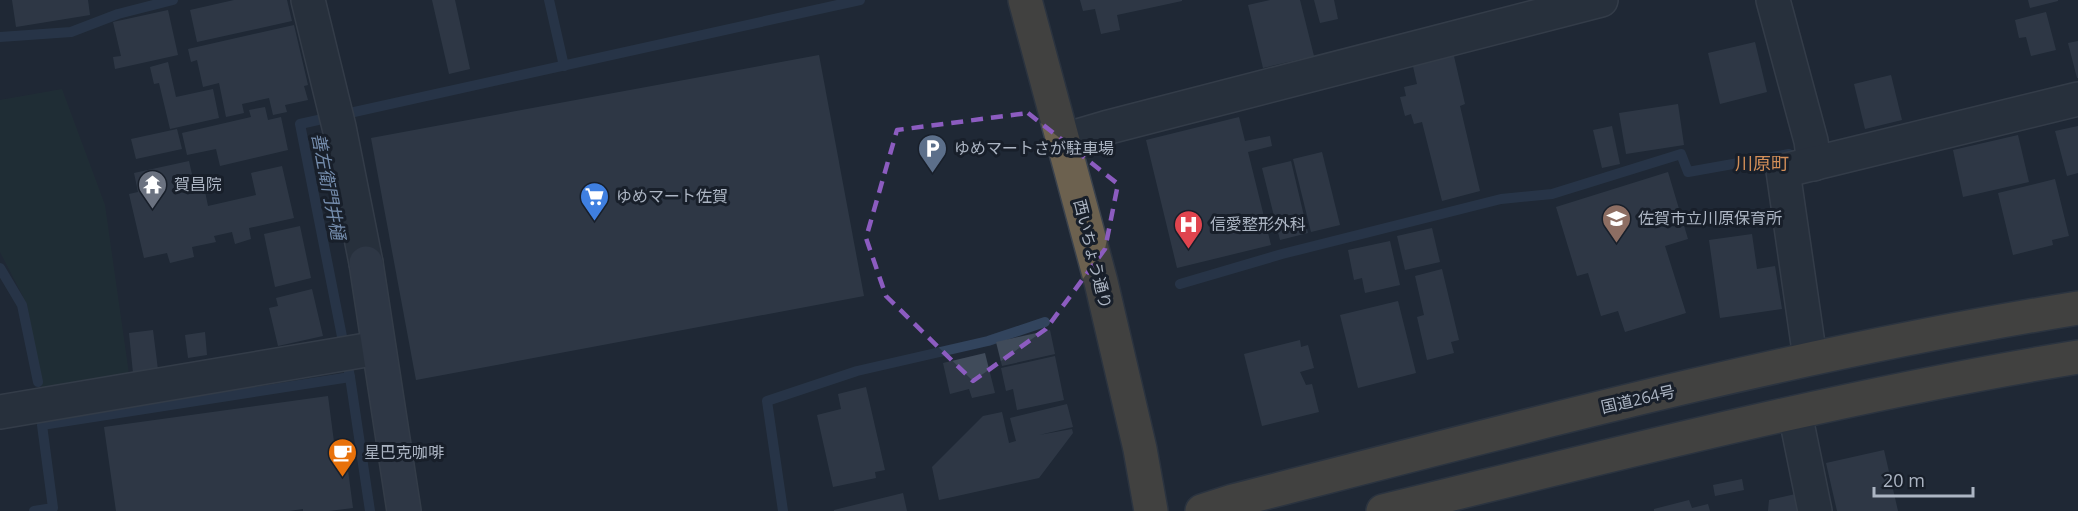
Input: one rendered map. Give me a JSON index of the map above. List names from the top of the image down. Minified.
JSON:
{"streets":{"highway":["西いちょう通り","国道264号"]},"districts":["川原町"],"water":["善左衛門井樋"],"places":{"parking":["ゆめマートさが駐車場"],"temple":["賀昌院"],"supermarket":["ゆめマート佐賀"],"school or university":["佐賀市立川原保育所"],"hospital":["信愛整形外科"],"cafe":["星巴克咖啡"]},"scale_bar":"20 m"}
